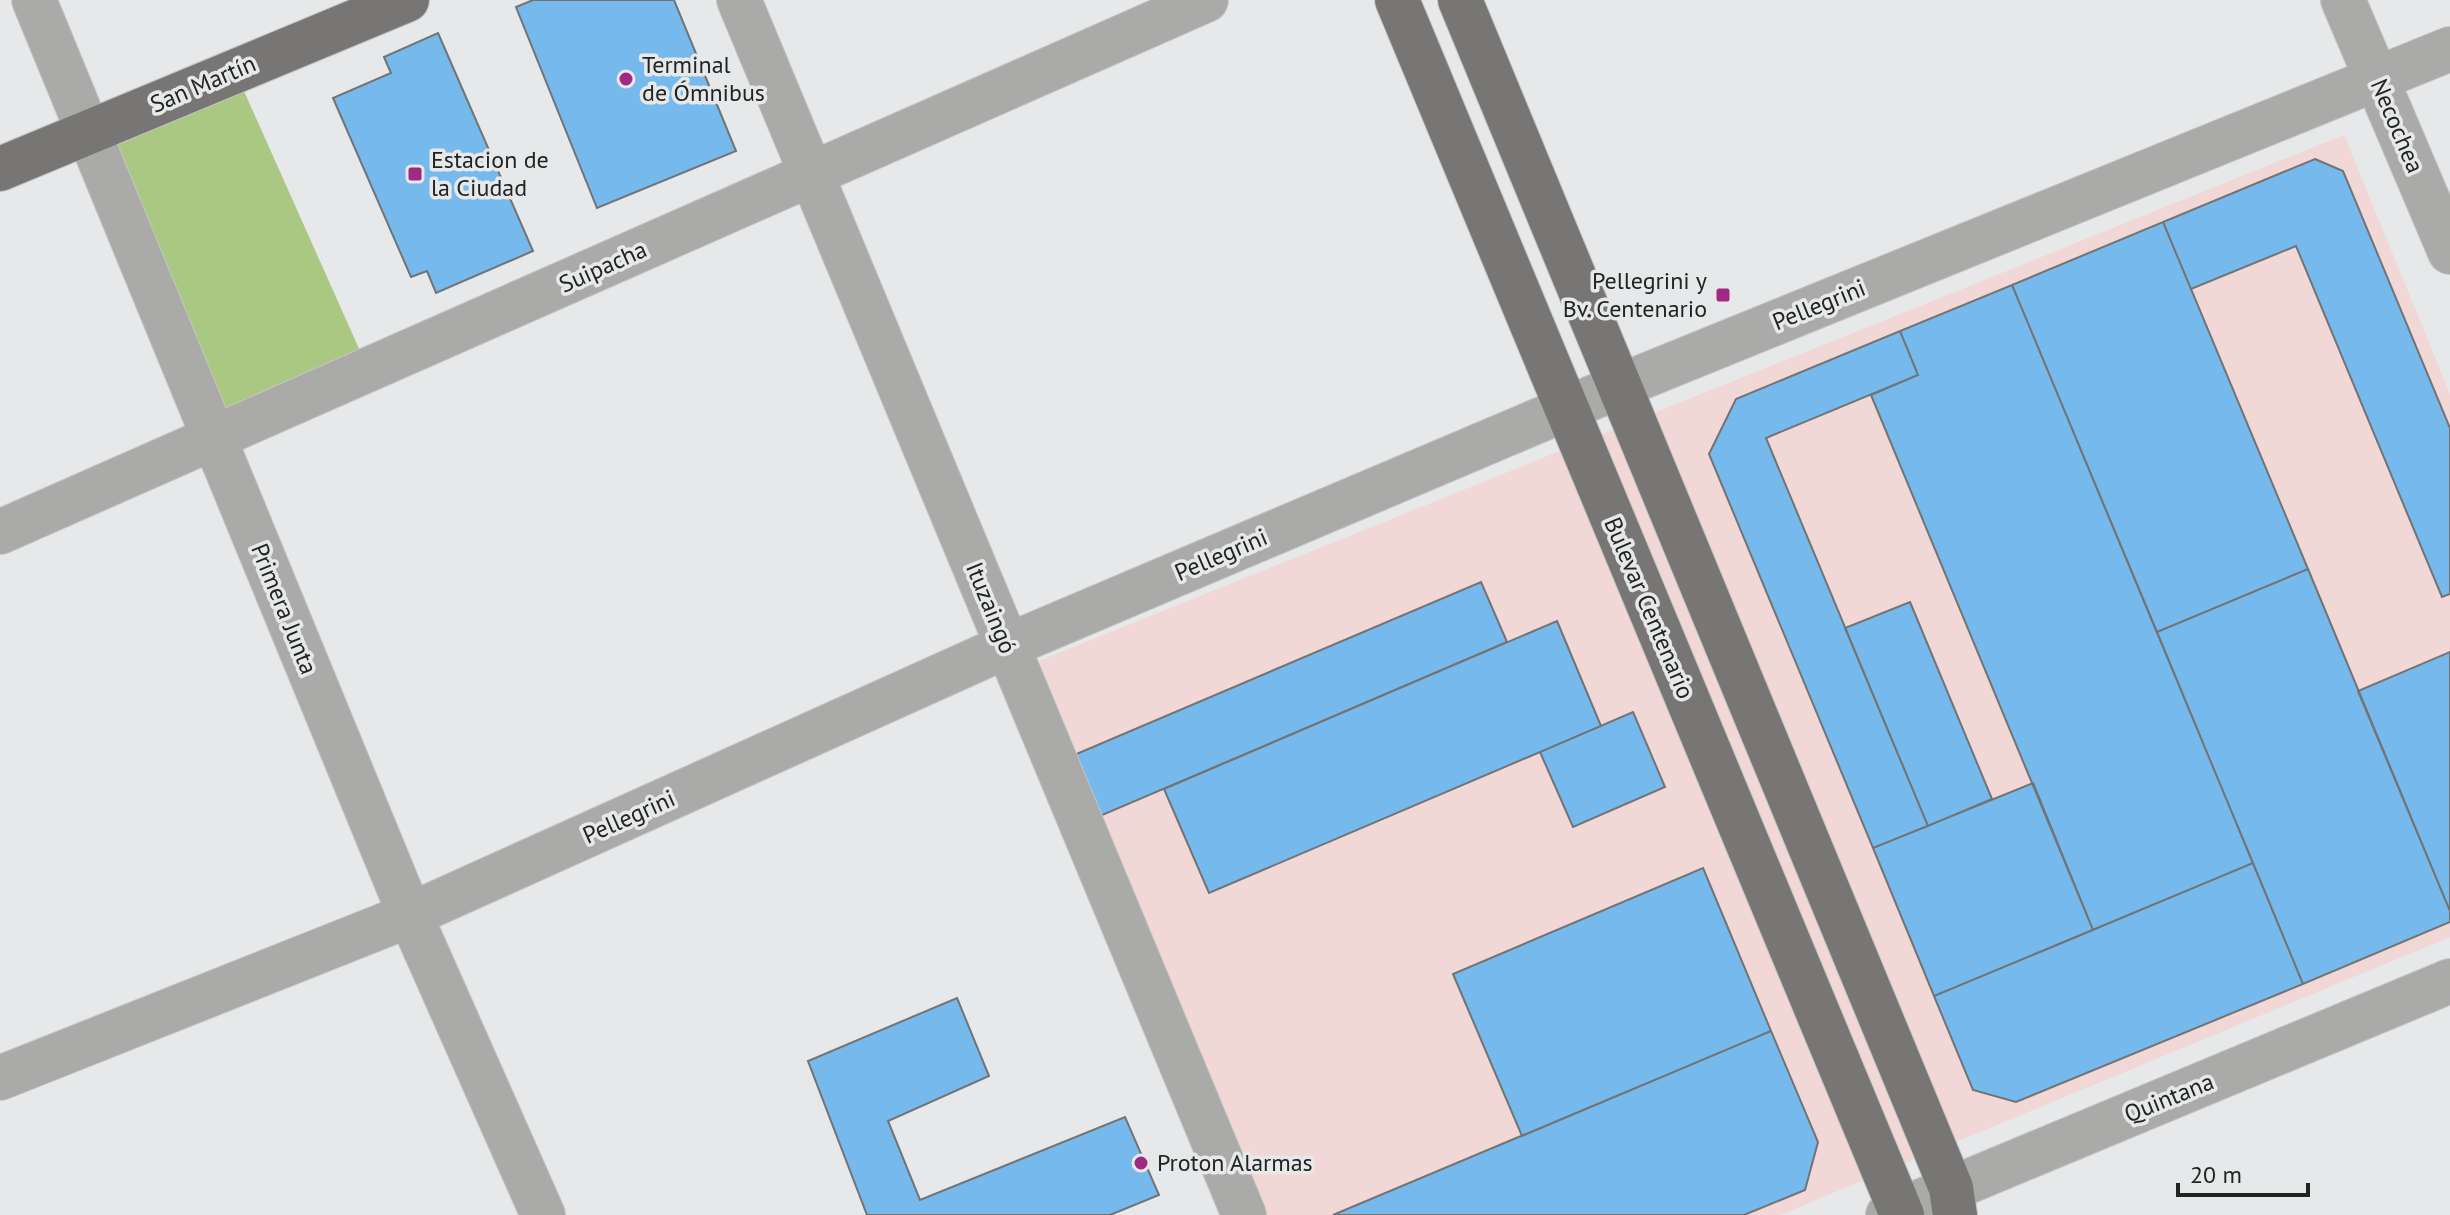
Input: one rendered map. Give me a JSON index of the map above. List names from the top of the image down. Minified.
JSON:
{"streets":{"main road":["San Martín","Bulevar Centenario"],"street":["Necochea","Suipacha","Pellegrini","Ituzaingó","Primera Junta","Quintana"]},"crossings":[["San Martín","Primera Junta"],["Necochea","Pellegrini"],["Suipacha","Ituzaingó"],["Suipacha","Primera Junta"],["Pellegrini","Ituzaingó"],["Pellegrini","Bulevar Centenario"],["Pellegrini","Primera Junta"],["Bulevar Centenario","Quintana"]],"places":{"other":["Terminal de Ómnibus","Proton Alarmas"],"transit":["Estacion de la Ciudad","Pellegrini y Bv. Centenario"]},"scale_bar":"20 m"}
